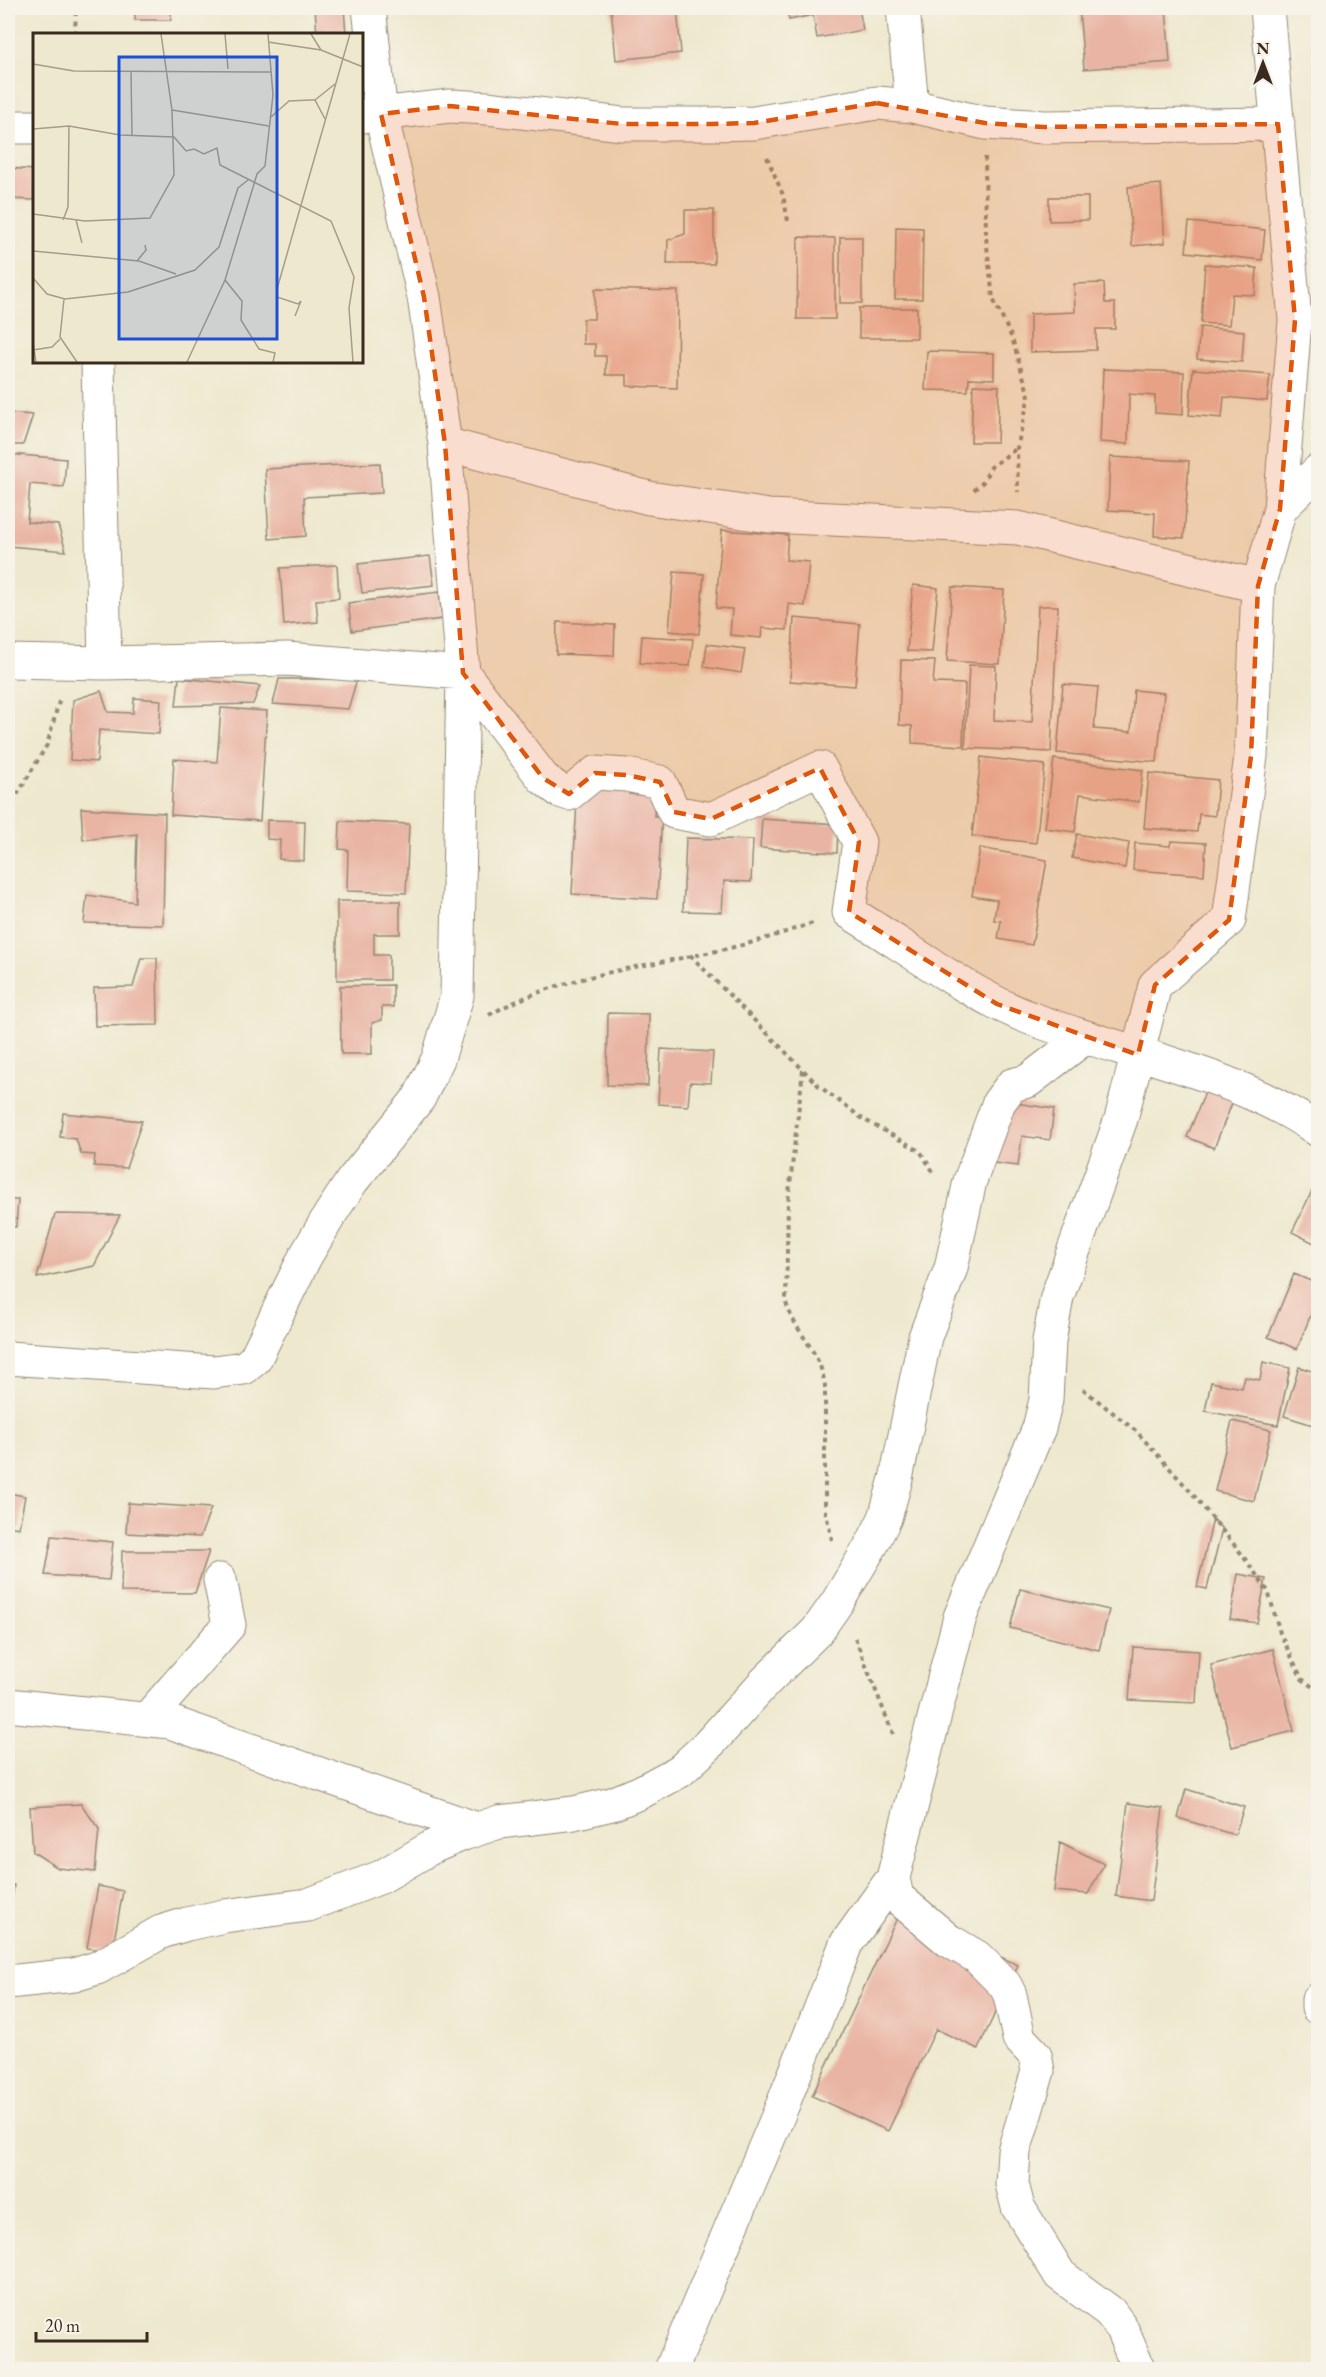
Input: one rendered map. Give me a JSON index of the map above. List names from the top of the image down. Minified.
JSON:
{"scale_bar":"20 m","north":"top"}
